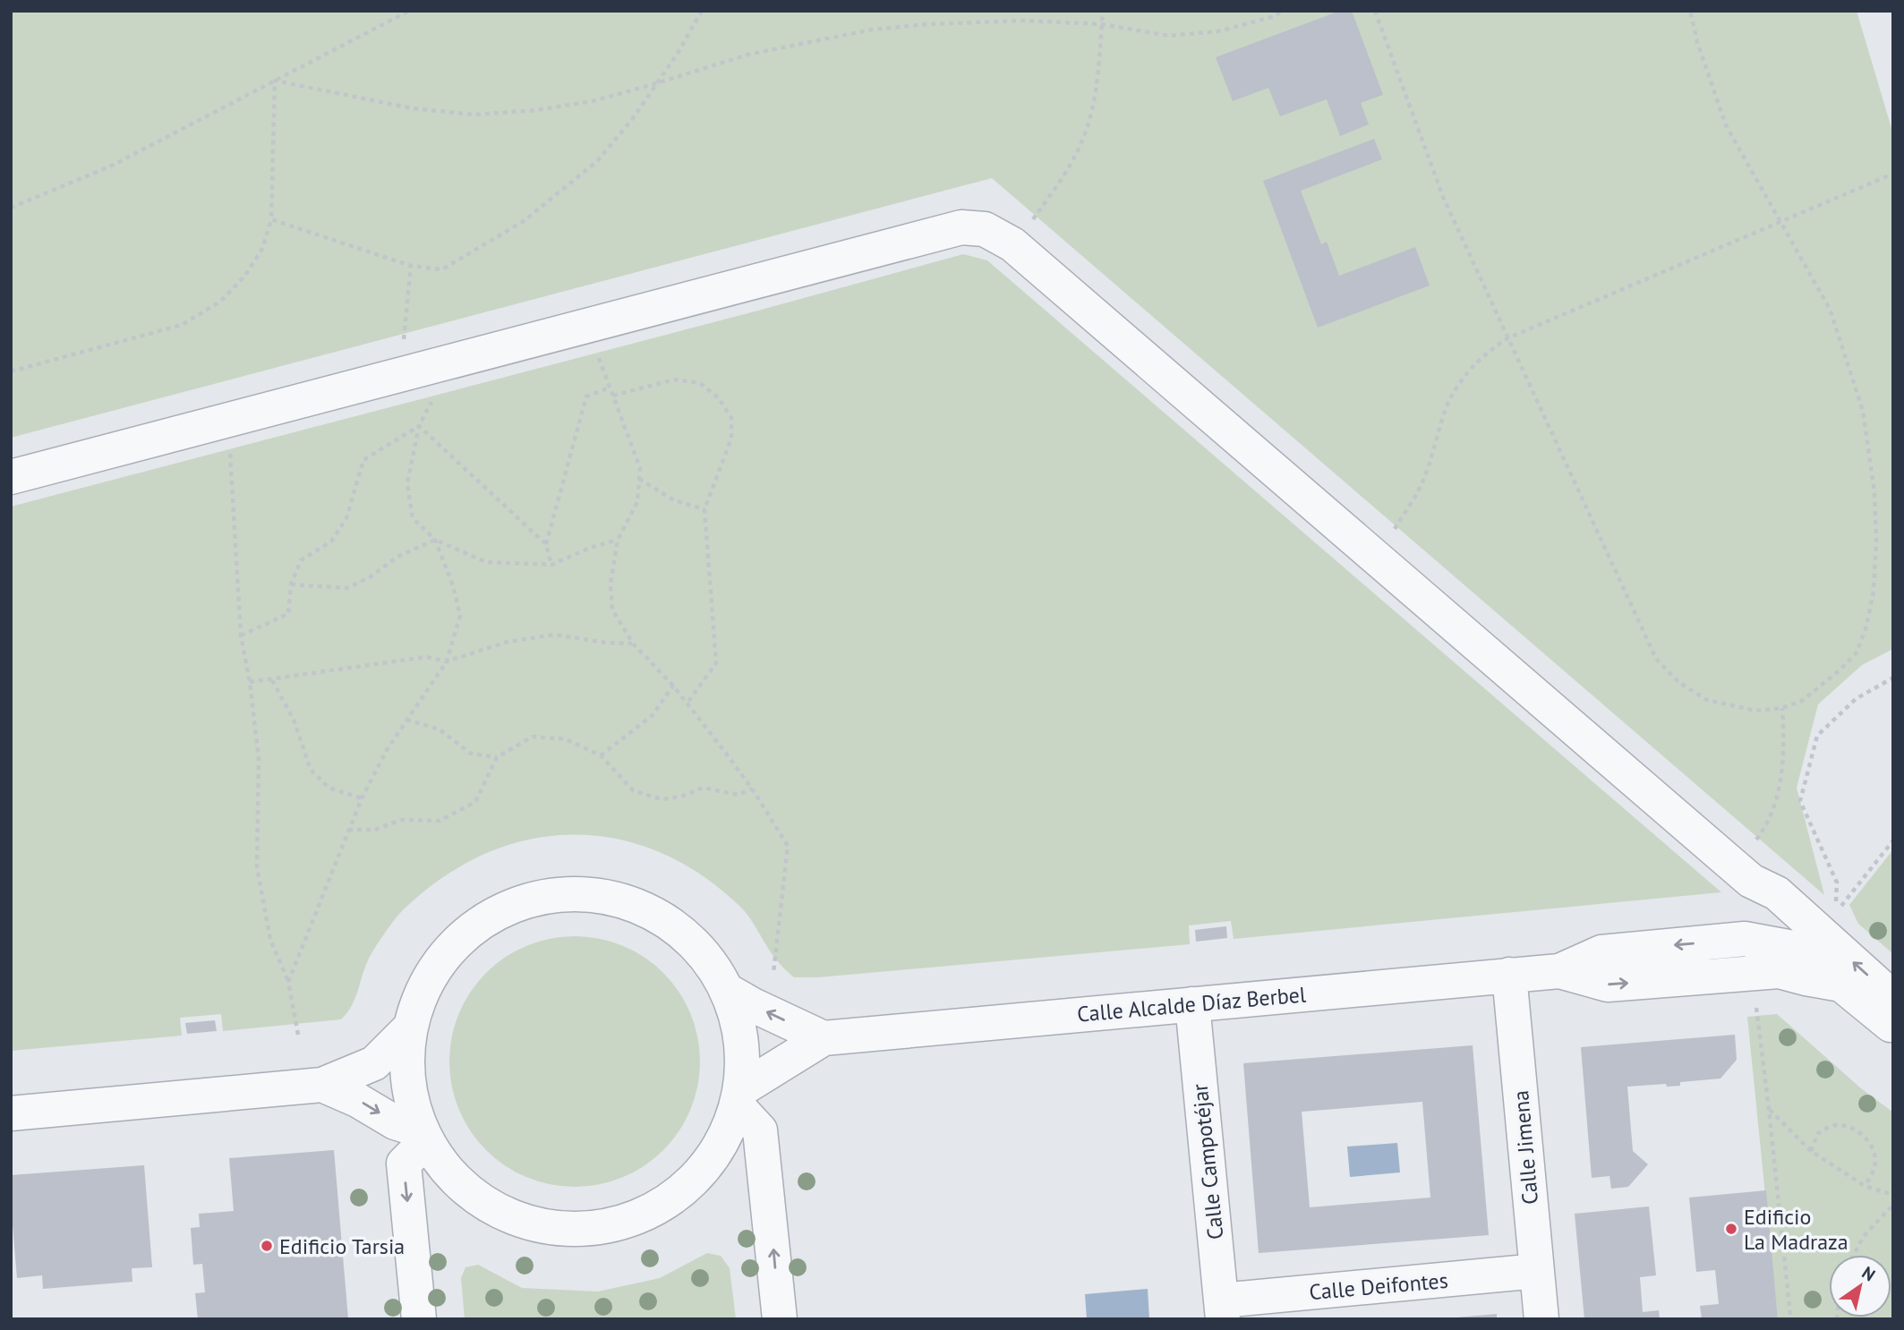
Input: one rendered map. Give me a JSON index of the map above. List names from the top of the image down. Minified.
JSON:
{"streets":{"street":["Calle Alcalde Díaz Berbel","Calle Jimena","Calle Campotéjar","Calle Deifontes"]},"crossings":[["Calle Alcalde Díaz Berbel","Calle Jimena"],["Calle Alcalde Díaz Berbel","Calle Campotéjar"],["Calle Jimena","Calle Deifontes"],["Calle Campotéjar","Calle Deifontes"]],"places":["Edificio La Madraza","Edificio Tarsia"],"north":"top right"}
